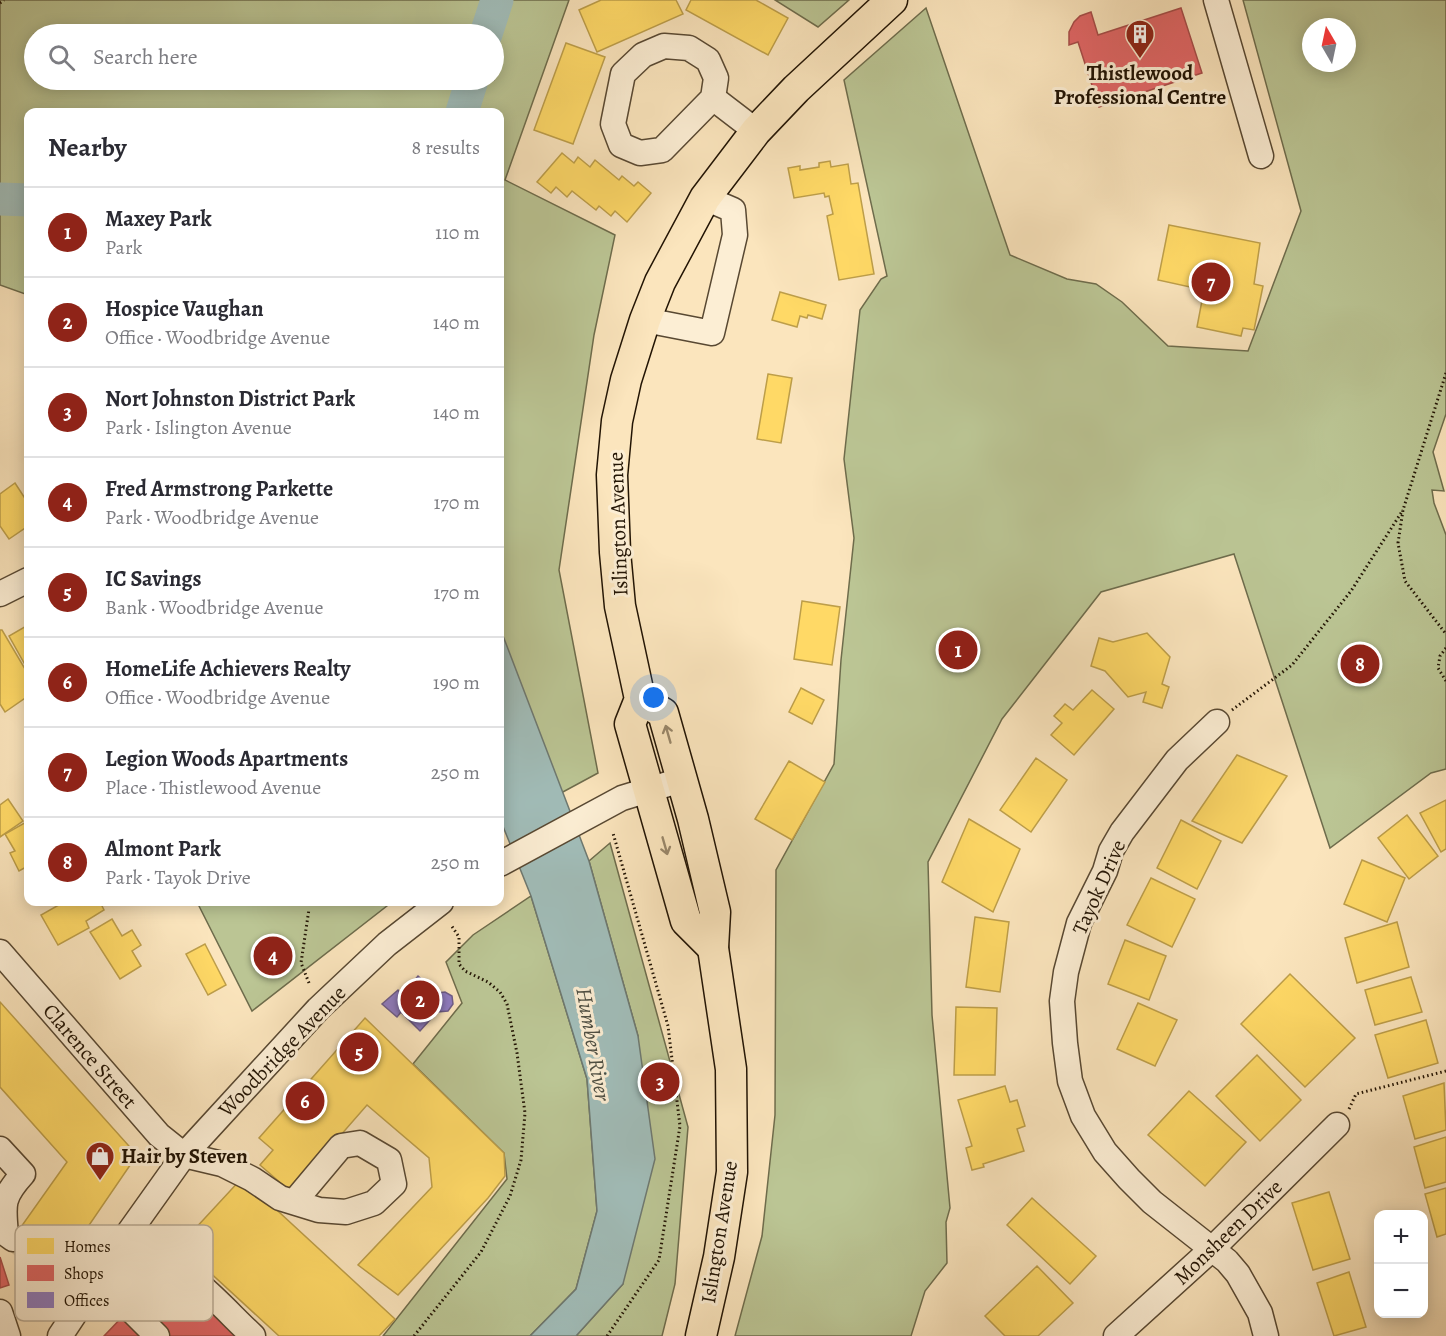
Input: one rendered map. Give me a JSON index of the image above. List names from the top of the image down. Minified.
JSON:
{"streets":{"main road":["Islington Avenue"],"street":["Tayok Drive","Woodbridge Avenue","Clarence Street","Monsheen Drive"]},"crossings":[["Tayok Drive","Monsheen Drive"],["Woodbridge Avenue","Clarence Street"]],"water":["Humber River"],"places":{"building":["Thistlewood Professional Centre"],"shop":["Hair by Steven"]},"legend":["Homes","Shops","Offices"],"north":"top","page":{"search":"Search here","heading":["Nearby","8 results"],"list":[{"mark":"1","name":"Maxey Park","note":"Park","value":"110 m"},{"mark":"2","name":"Hospice Vaughan","note":"Office · Woodbridge Avenue","value":"140 m"},{"mark":"3","name":"Nort Johnston District Park","note":"Park · Islington Avenue","value":"140 m"},{"mark":"4","name":"Fred Armstrong Parkette","note":"Park · Woodbridge Avenue","value":"170 m"},{"mark":"5","name":"IC Savings","note":"Bank · Woodbridge Avenue","value":"170 m"},{"mark":"6","name":"HomeLife Achievers Realty","note":"Office · Woodbridge Avenue","value":"190 m"},{"mark":"7","name":"Legion Woods Apartments","note":"Place · Thistlewood Avenue","value":"250 m"},{"mark":"8","name":"Almont Park","note":"Park · Tayok Drive","value":"250 m"}],"pins":["7","1","8","4","2","5","3","6"],"map_buttons":["+","−"]}}
